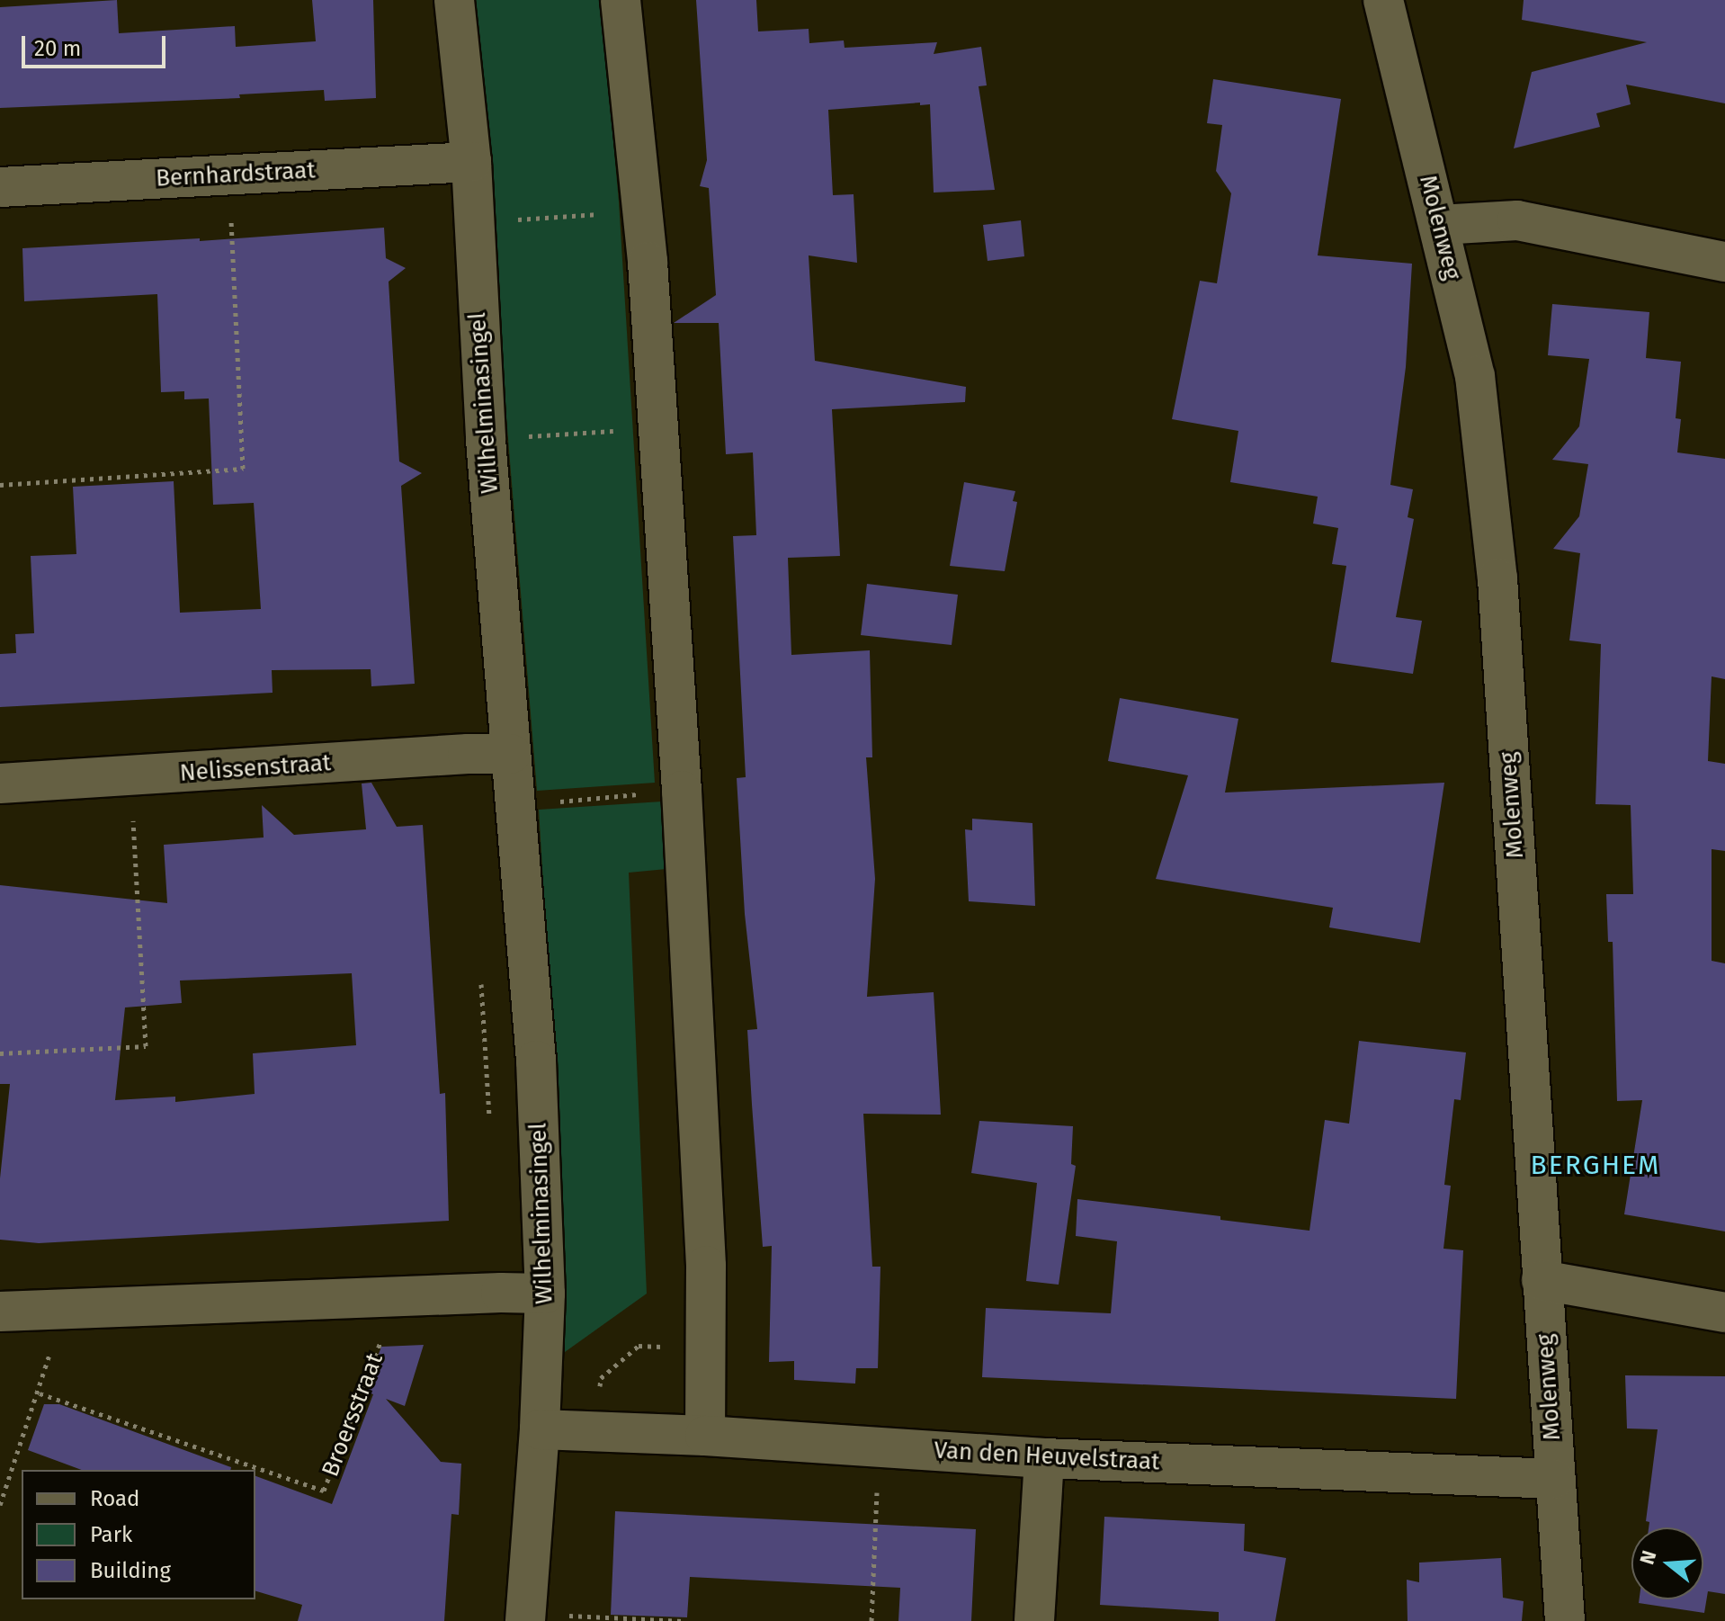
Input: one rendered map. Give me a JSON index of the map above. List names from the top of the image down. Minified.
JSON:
{"streets":{"street":["Bernhardstraat","Molenweg","Wilhelminasingel","Nelissenstraat","Van den Heuvelstraat"],"path":["Broersstraat"]},"crossings":[["Bernhardstraat","Wilhelminasingel"],["Molenweg","Van den Heuvelstraat"],["Wilhelminasingel","Nelissenstraat"],["Wilhelminasingel","Van den Heuvelstraat"]],"districts":["BERGHEM"],"legend":["Road","Park","Building"],"scale_bar":"20 m","north":"left"}
